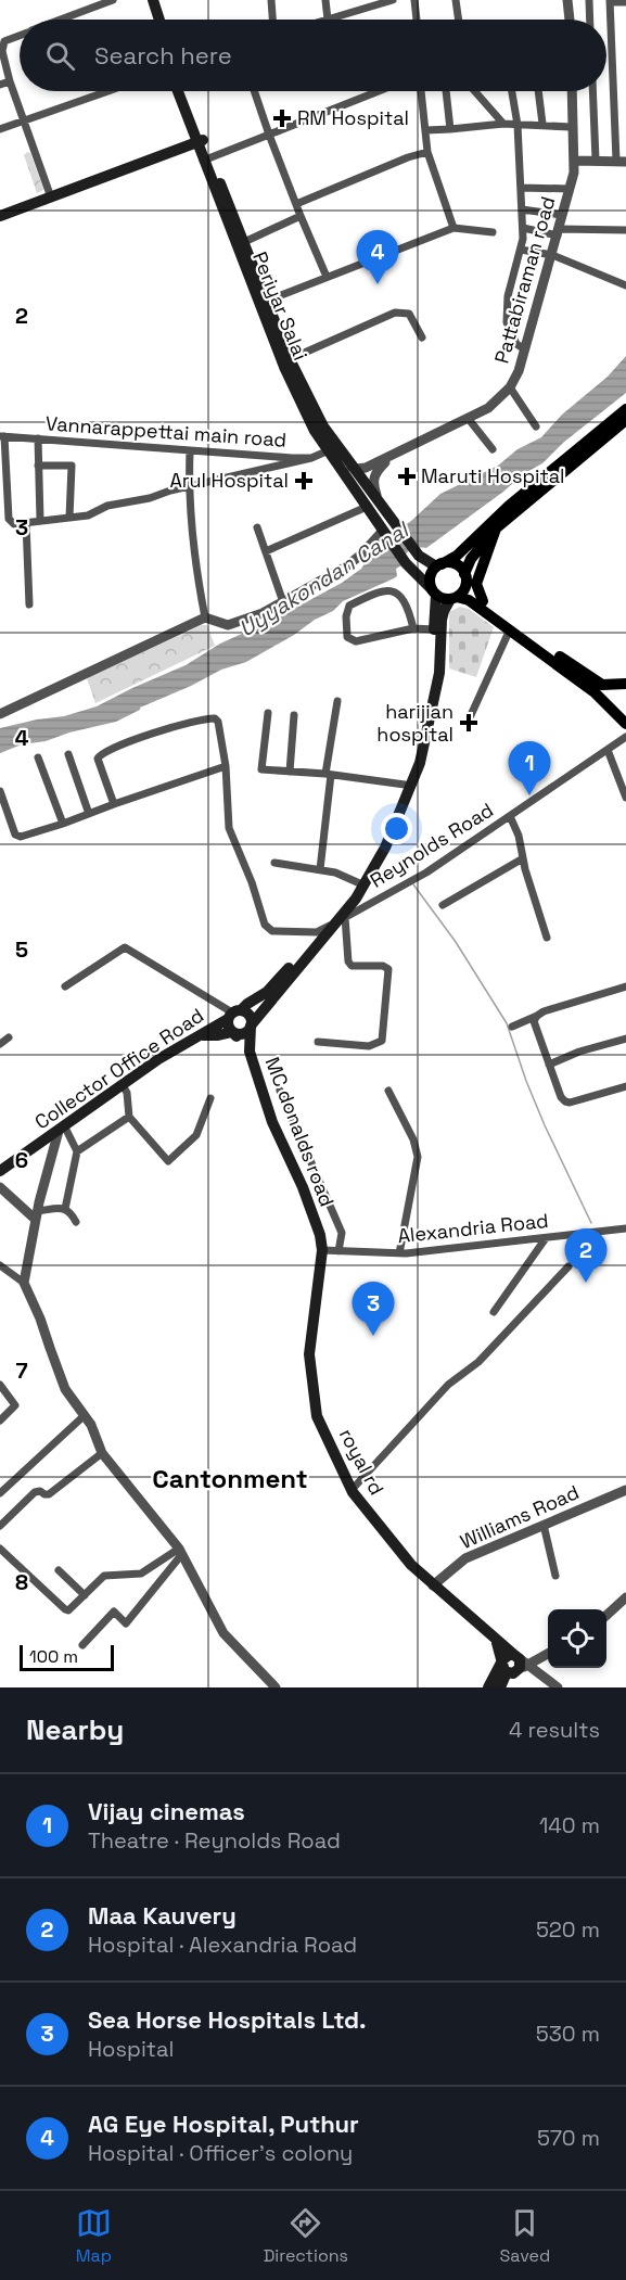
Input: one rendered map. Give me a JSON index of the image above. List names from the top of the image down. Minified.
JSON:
{"streets":{"main road":["Periyar Salai","Collector Office Road","MC donalds road","royal rd"],"street":["Pattabiraman road","Vannarappettai main road","Reynolds Road","Alexandria Road","Williams Road"]},"crossings":[["Pattabiraman road","Periyar Salai"],["Periyar Salai","Vannarappettai main road"],["Collector Office Road","MC donalds road"],["MC donalds road","Alexandria Road"],["MC donalds road","royal rd"],["Alexandria Road","royal rd"],["royal rd","Williams Road"]],"districts":["Cantonment"],"water":["Uyyakondan Canal"],"places":{"health":["RM Hospital","Maruti Hospital","Arul Hospital","harijian hospital"]},"scale_bar":"100 m","page":{"search":"Search here","pins":["4","1","2","3"],"scale":"100 m","heading":["Nearby","4 results"],"list":[{"mark":"1","name":"Vijay cinemas","note":"Theatre · Reynolds Road","value":"140 m"},{"mark":"2","name":"Maa Kauvery","note":"Hospital · Alexandria Road","value":"520 m"},{"mark":"3","name":"Sea Horse Hospitals Ltd.","note":"Hospital","value":"530 m"},{"mark":"4","name":"AG Eye Hospital, Puthur","note":"Hospital · Officer's colony","value":"570 m"}],"nav":["Map","Directions","Saved"]},"grid":{"rows":["2","3","4","5","6","7","8"]}}
